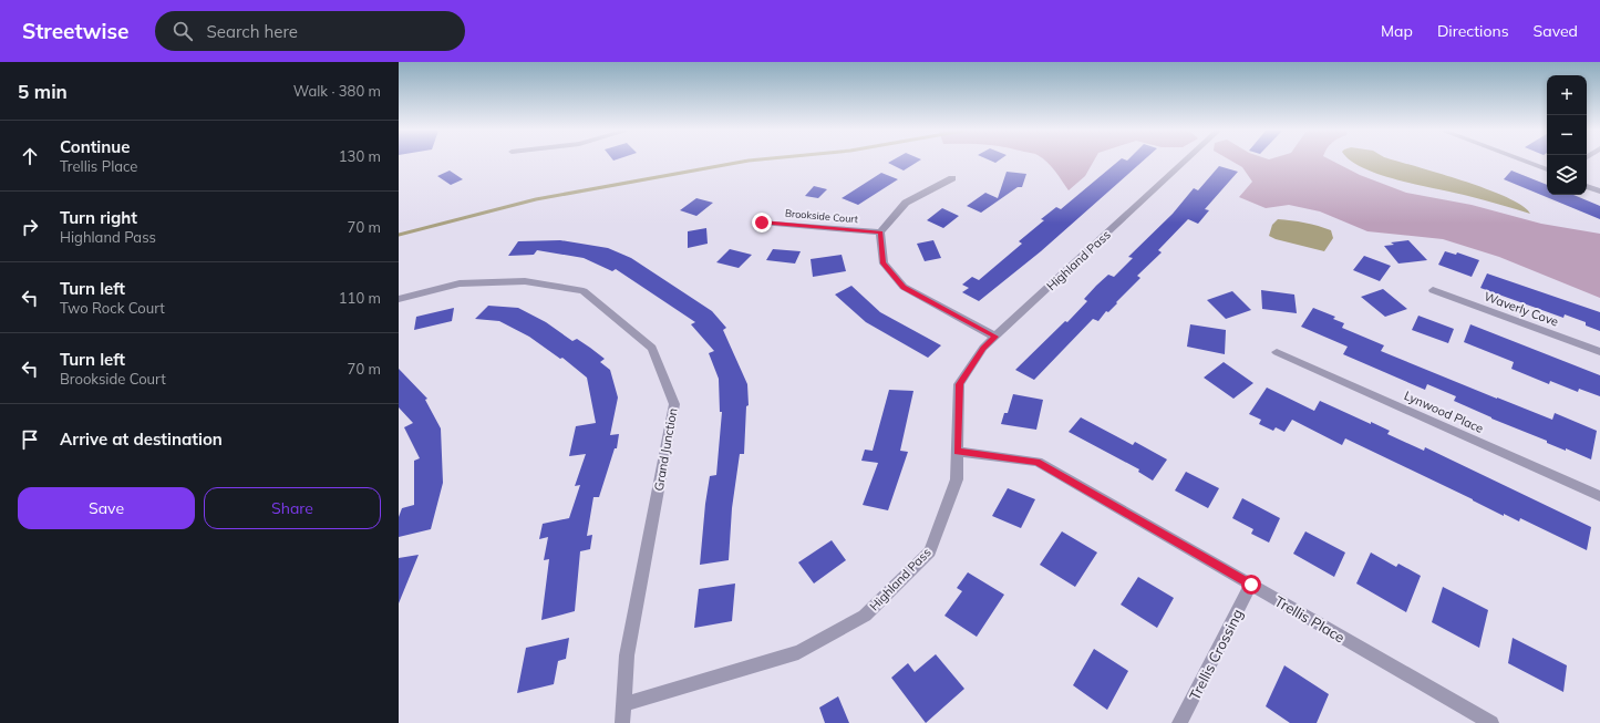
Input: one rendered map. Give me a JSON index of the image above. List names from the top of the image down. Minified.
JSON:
{"streets":{"street":["Brookside Court","Highland Pass","Waverly Cove","Lynwood Place","Grand Junction","Trellis Place","Trellis Crossing"]},"crossings":[["Highland Pass","Grand Junction"],["Highland Pass","Trellis Place"],["Trellis Place","Trellis Crossing"]],"page":{"header":"Streetwise","search":"Search here","nav":["Map","Directions","Saved"],"heading":["5 min","Walk · 380 m"],"map_buttons":["+","−"],"list":[["Continue","Trellis Place","130 m"],["Turn right","Highland Pass","70 m"],["Turn left","Two Rock Court","110 m"],["Turn left","Brookside Court","70 m"],"Arrive at destination"],"buttons":["Save","Share"]}}
